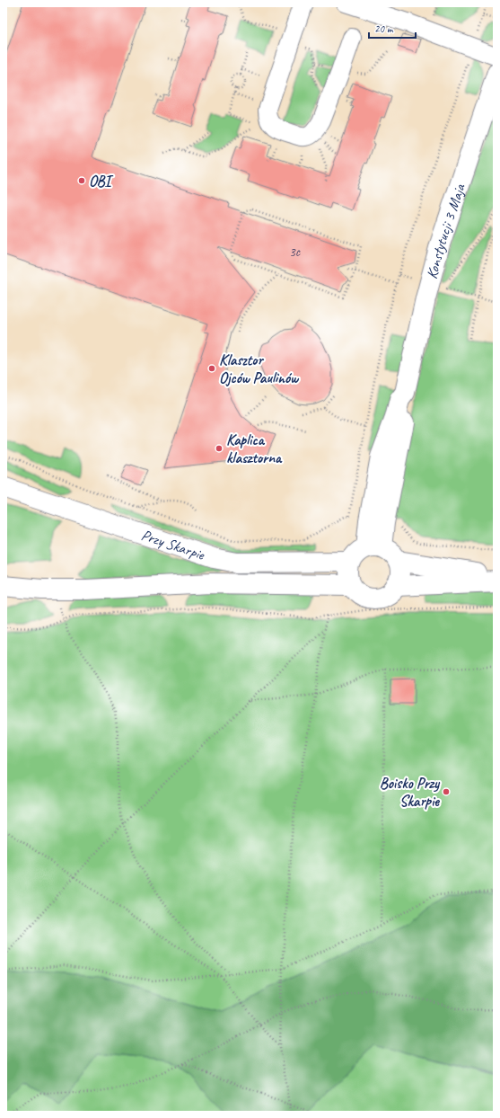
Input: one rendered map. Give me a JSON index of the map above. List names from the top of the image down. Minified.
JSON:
{"streets":{"street":["Konstytucji 3 Maja","Przy Skarpie"]},"crossings":[["Konstytucji 3 Maja","Przy Skarpie"]],"places":["OBI","Klasztor Ojców Paulinów","Kaplica klasztorna","Boisko Przy Skarpie"],"house_numbers":["3c"],"scale_bar":"20 m"}
